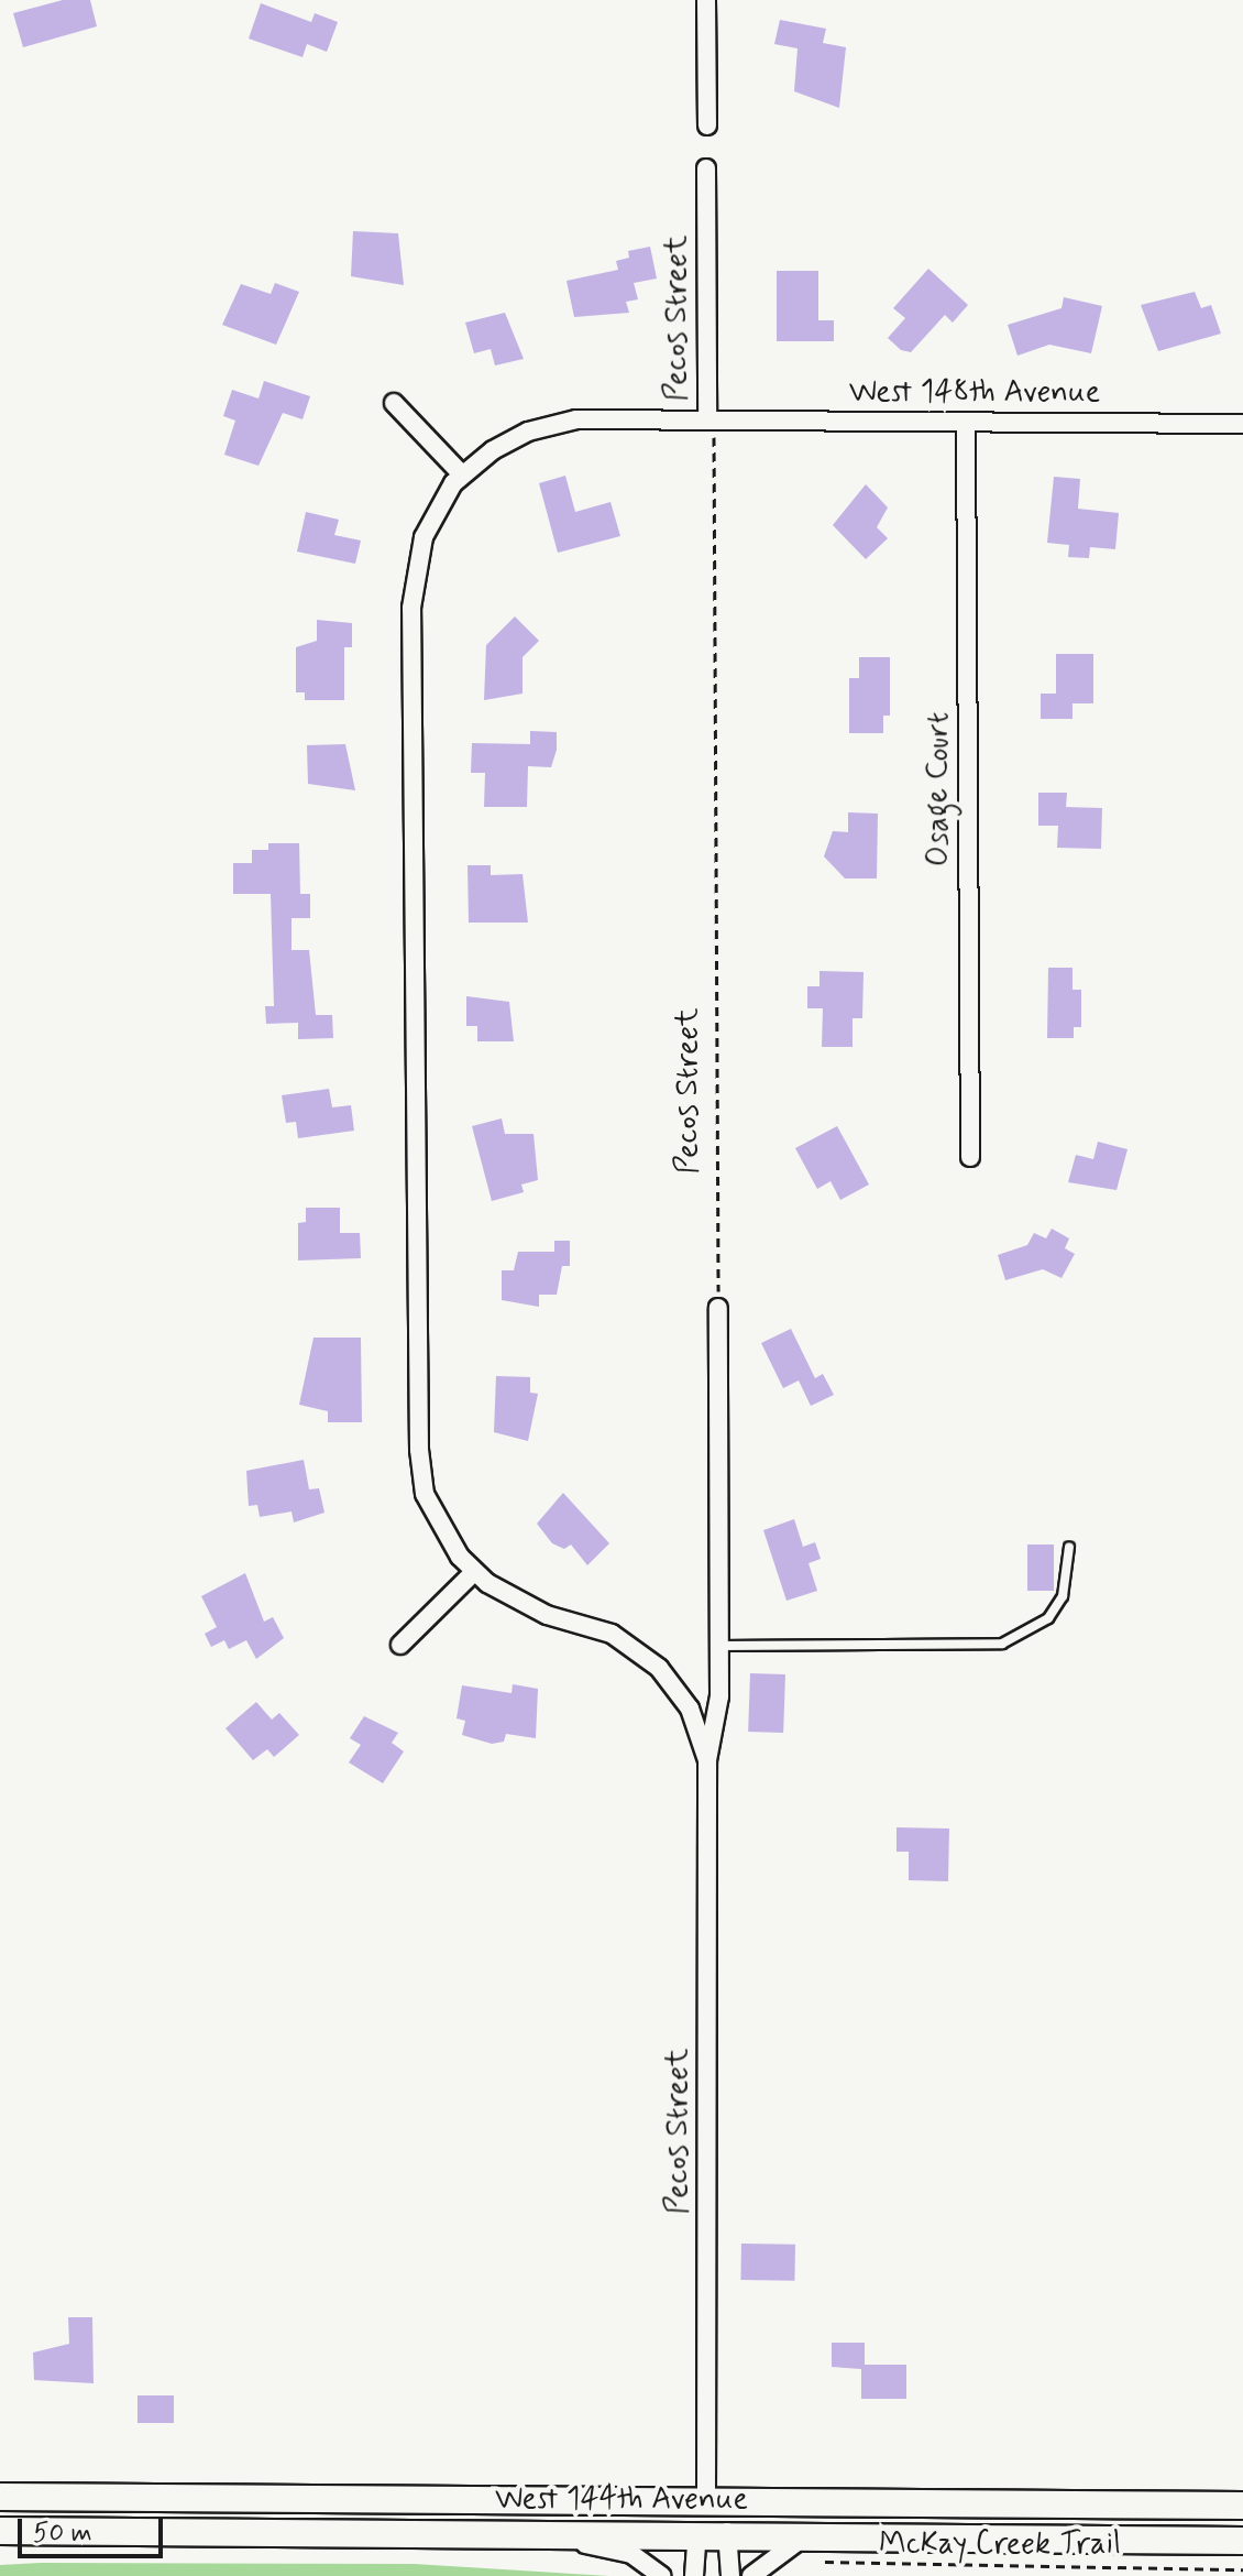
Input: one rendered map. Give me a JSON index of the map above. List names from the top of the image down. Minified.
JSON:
{"streets":{"main road":["West 144th Avenue"],"street":["Pecos Street","West 148th Avenue","Osage Court"],"path":["McKay Creek Trail"]},"crossings":[["Pecos Street","West 148th Avenue"],["Pecos Street","West 144th Avenue"],["West 148th Avenue","Osage Court"],["West 144th Avenue","McKay Creek Trail"]],"scale_bar":"50 m"}
